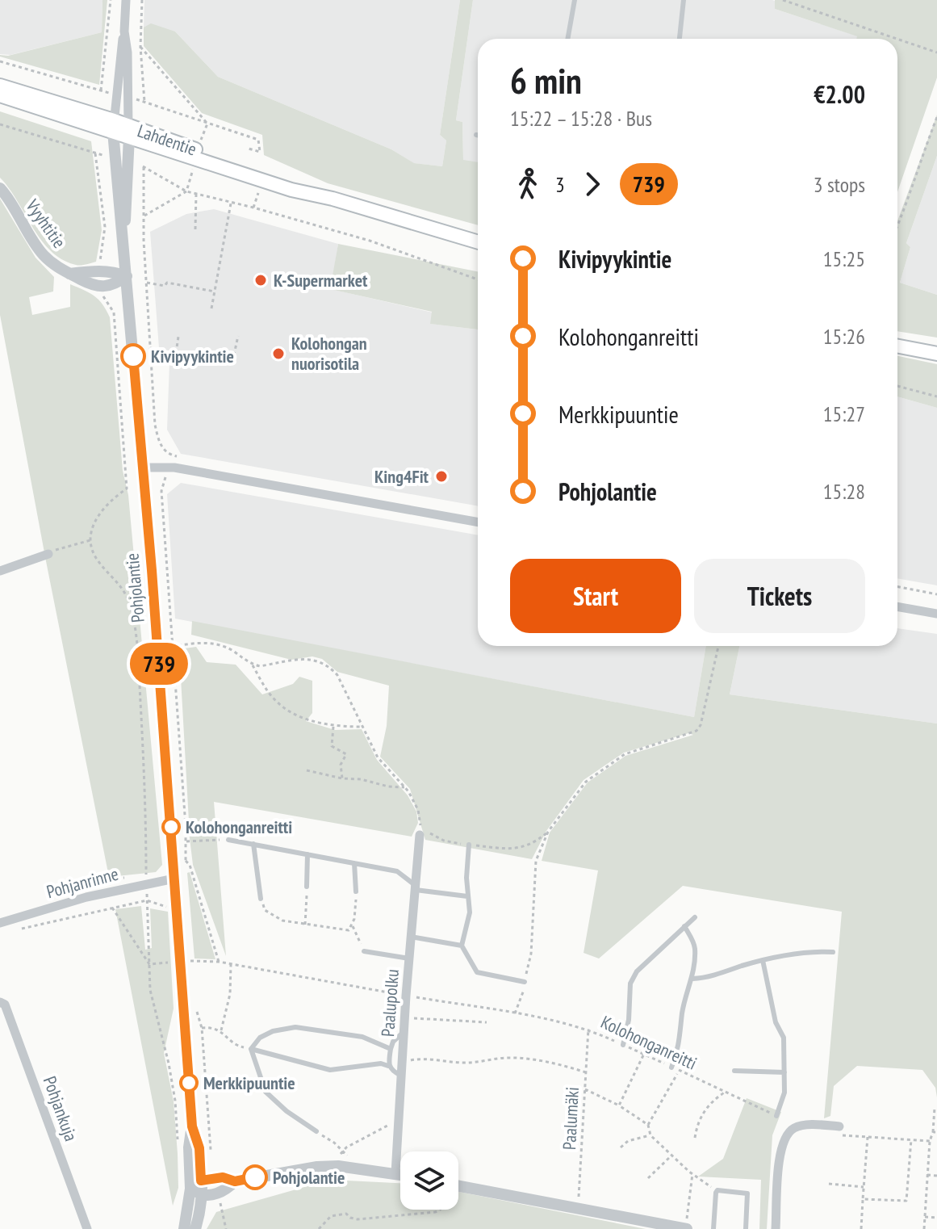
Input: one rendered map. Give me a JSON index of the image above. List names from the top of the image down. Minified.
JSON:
{"streets":{"main road":["Lahdentie"],"street":["Vyyhtitie","Pohjolantie","Pohjanrinne","Paalupolku","Pohjankuja"],"path":["Kolohonganreitti","Paalumäki"]},"crossings":[["Lahdentie","Pohjolantie"],["Vyyhtitie","Pohjolantie"],["Pohjolantie","Pohjanrinne"],["Paalupolku","Kolohonganreitti"],["Kolohonganreitti","Paalumäki"]],"places":["K-Supermarket","Kolohongan nuorisotila","Kivipyykintie","King4Fit","Kolohonganreitti","Merkkipuuntie","Pohjolantie"],"lines":["bus line 739"],"page":{"on_map":"739","heading":["6 min","15:22 – 15:28 · Bus","€2.00"],"legs":["3","739","3 stops"],"list":[{"name":"Kivipyykintie","value":"15:25"},{"name":"Kolohonganreitti","value":"15:26"},{"name":"Merkkipuuntie","value":"15:27"},{"name":"Pohjolantie","value":"15:28"}],"buttons":["Start","Tickets"]}}
